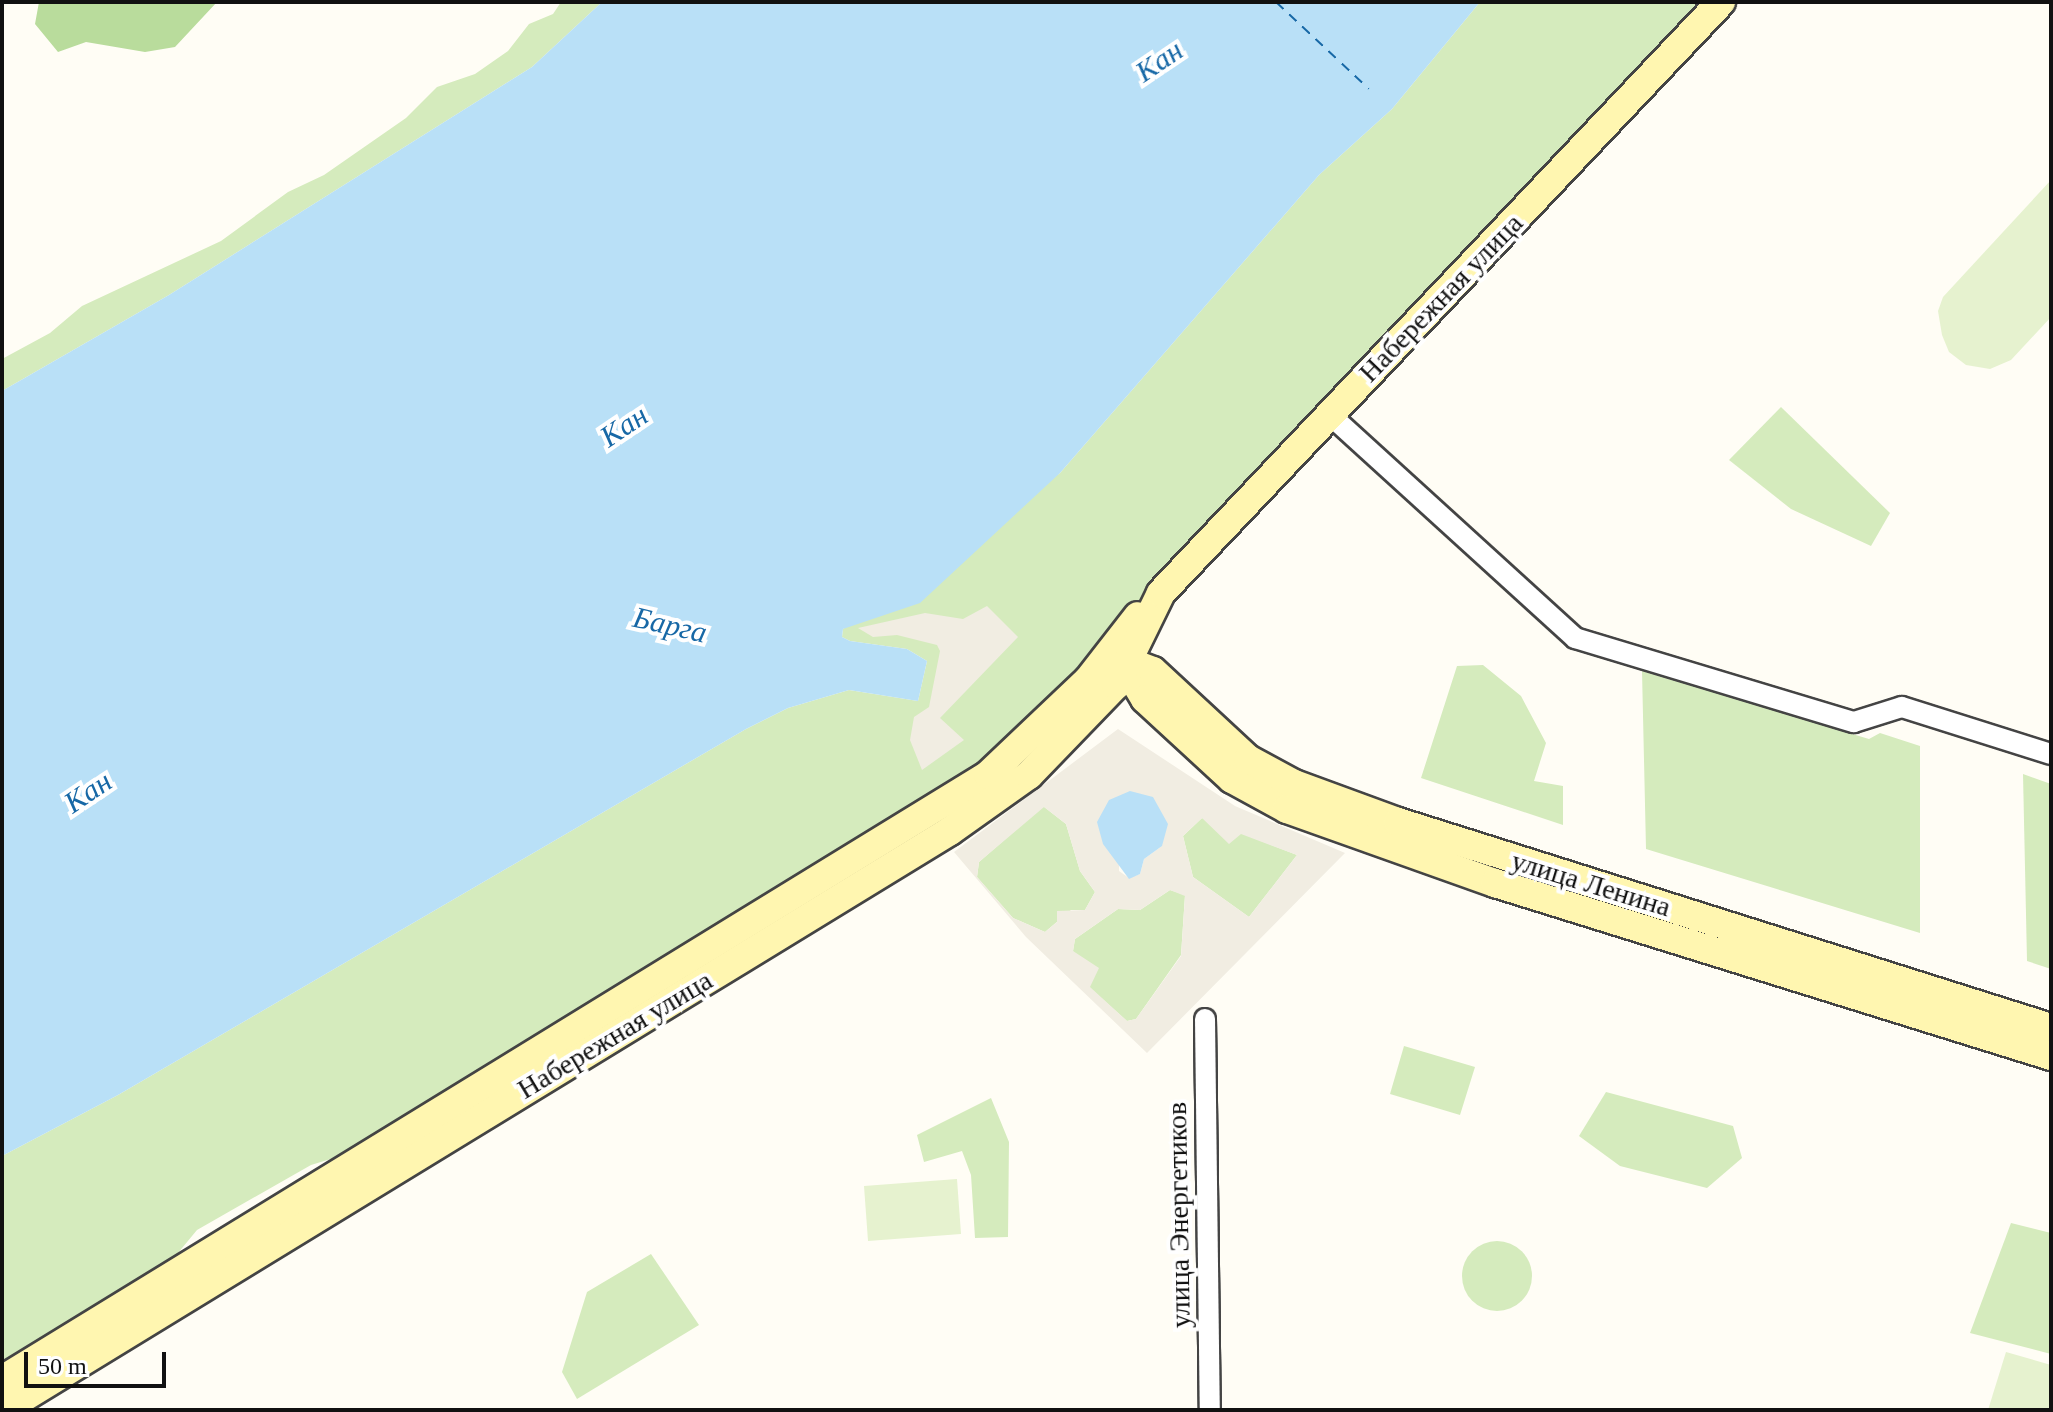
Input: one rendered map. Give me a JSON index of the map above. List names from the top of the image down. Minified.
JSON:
{"streets":{"main road":["Набережная улица","улица Ленина"],"street":["улица Энергетиков"]},"crossings":[["Набережная улица","улица Ленина"]],"water":["Кан","Барга"],"scale_bar":"50 m"}
